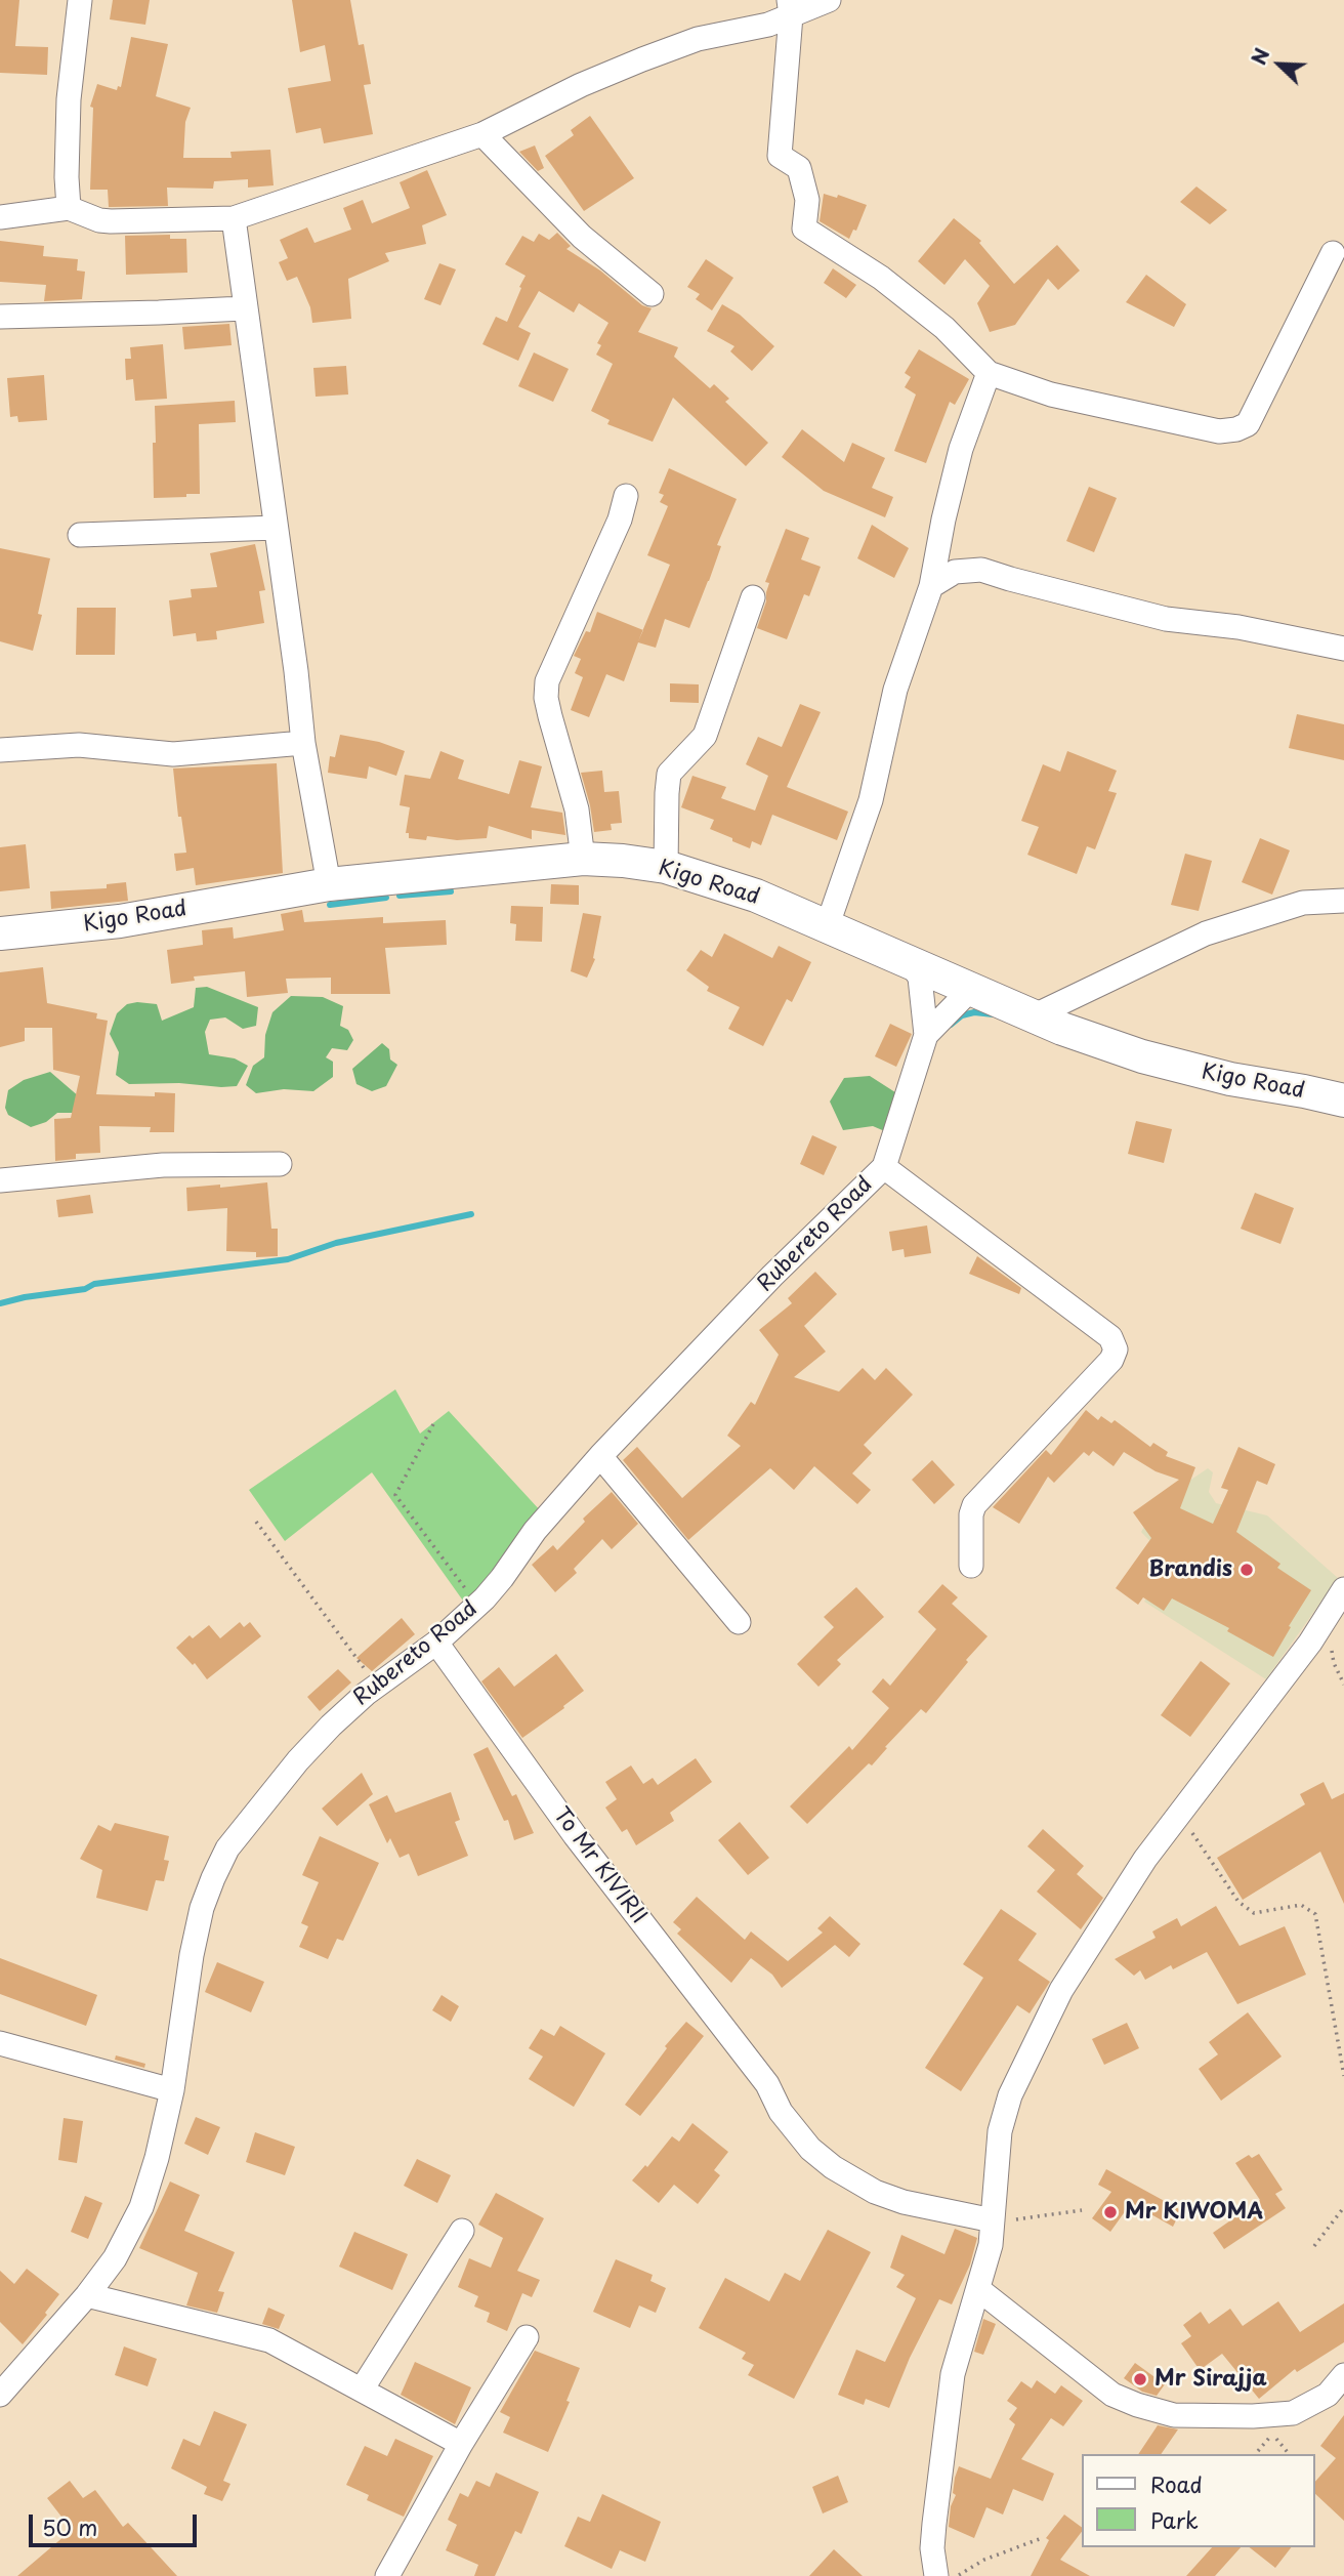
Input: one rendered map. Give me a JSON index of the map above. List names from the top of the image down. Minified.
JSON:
{"streets":{"street":["Kigo Road","Rubereto Road","To Mr KIVIRII"]},"crossings":[["Kigo Road","Rubereto Road"],["Rubereto Road","To Mr KIVIRII"]],"places":["Brandis","Mr KIWOMA","Mr Sirajja"],"legend":["Road","Park"],"scale_bar":"50 m","north":"top left"}
